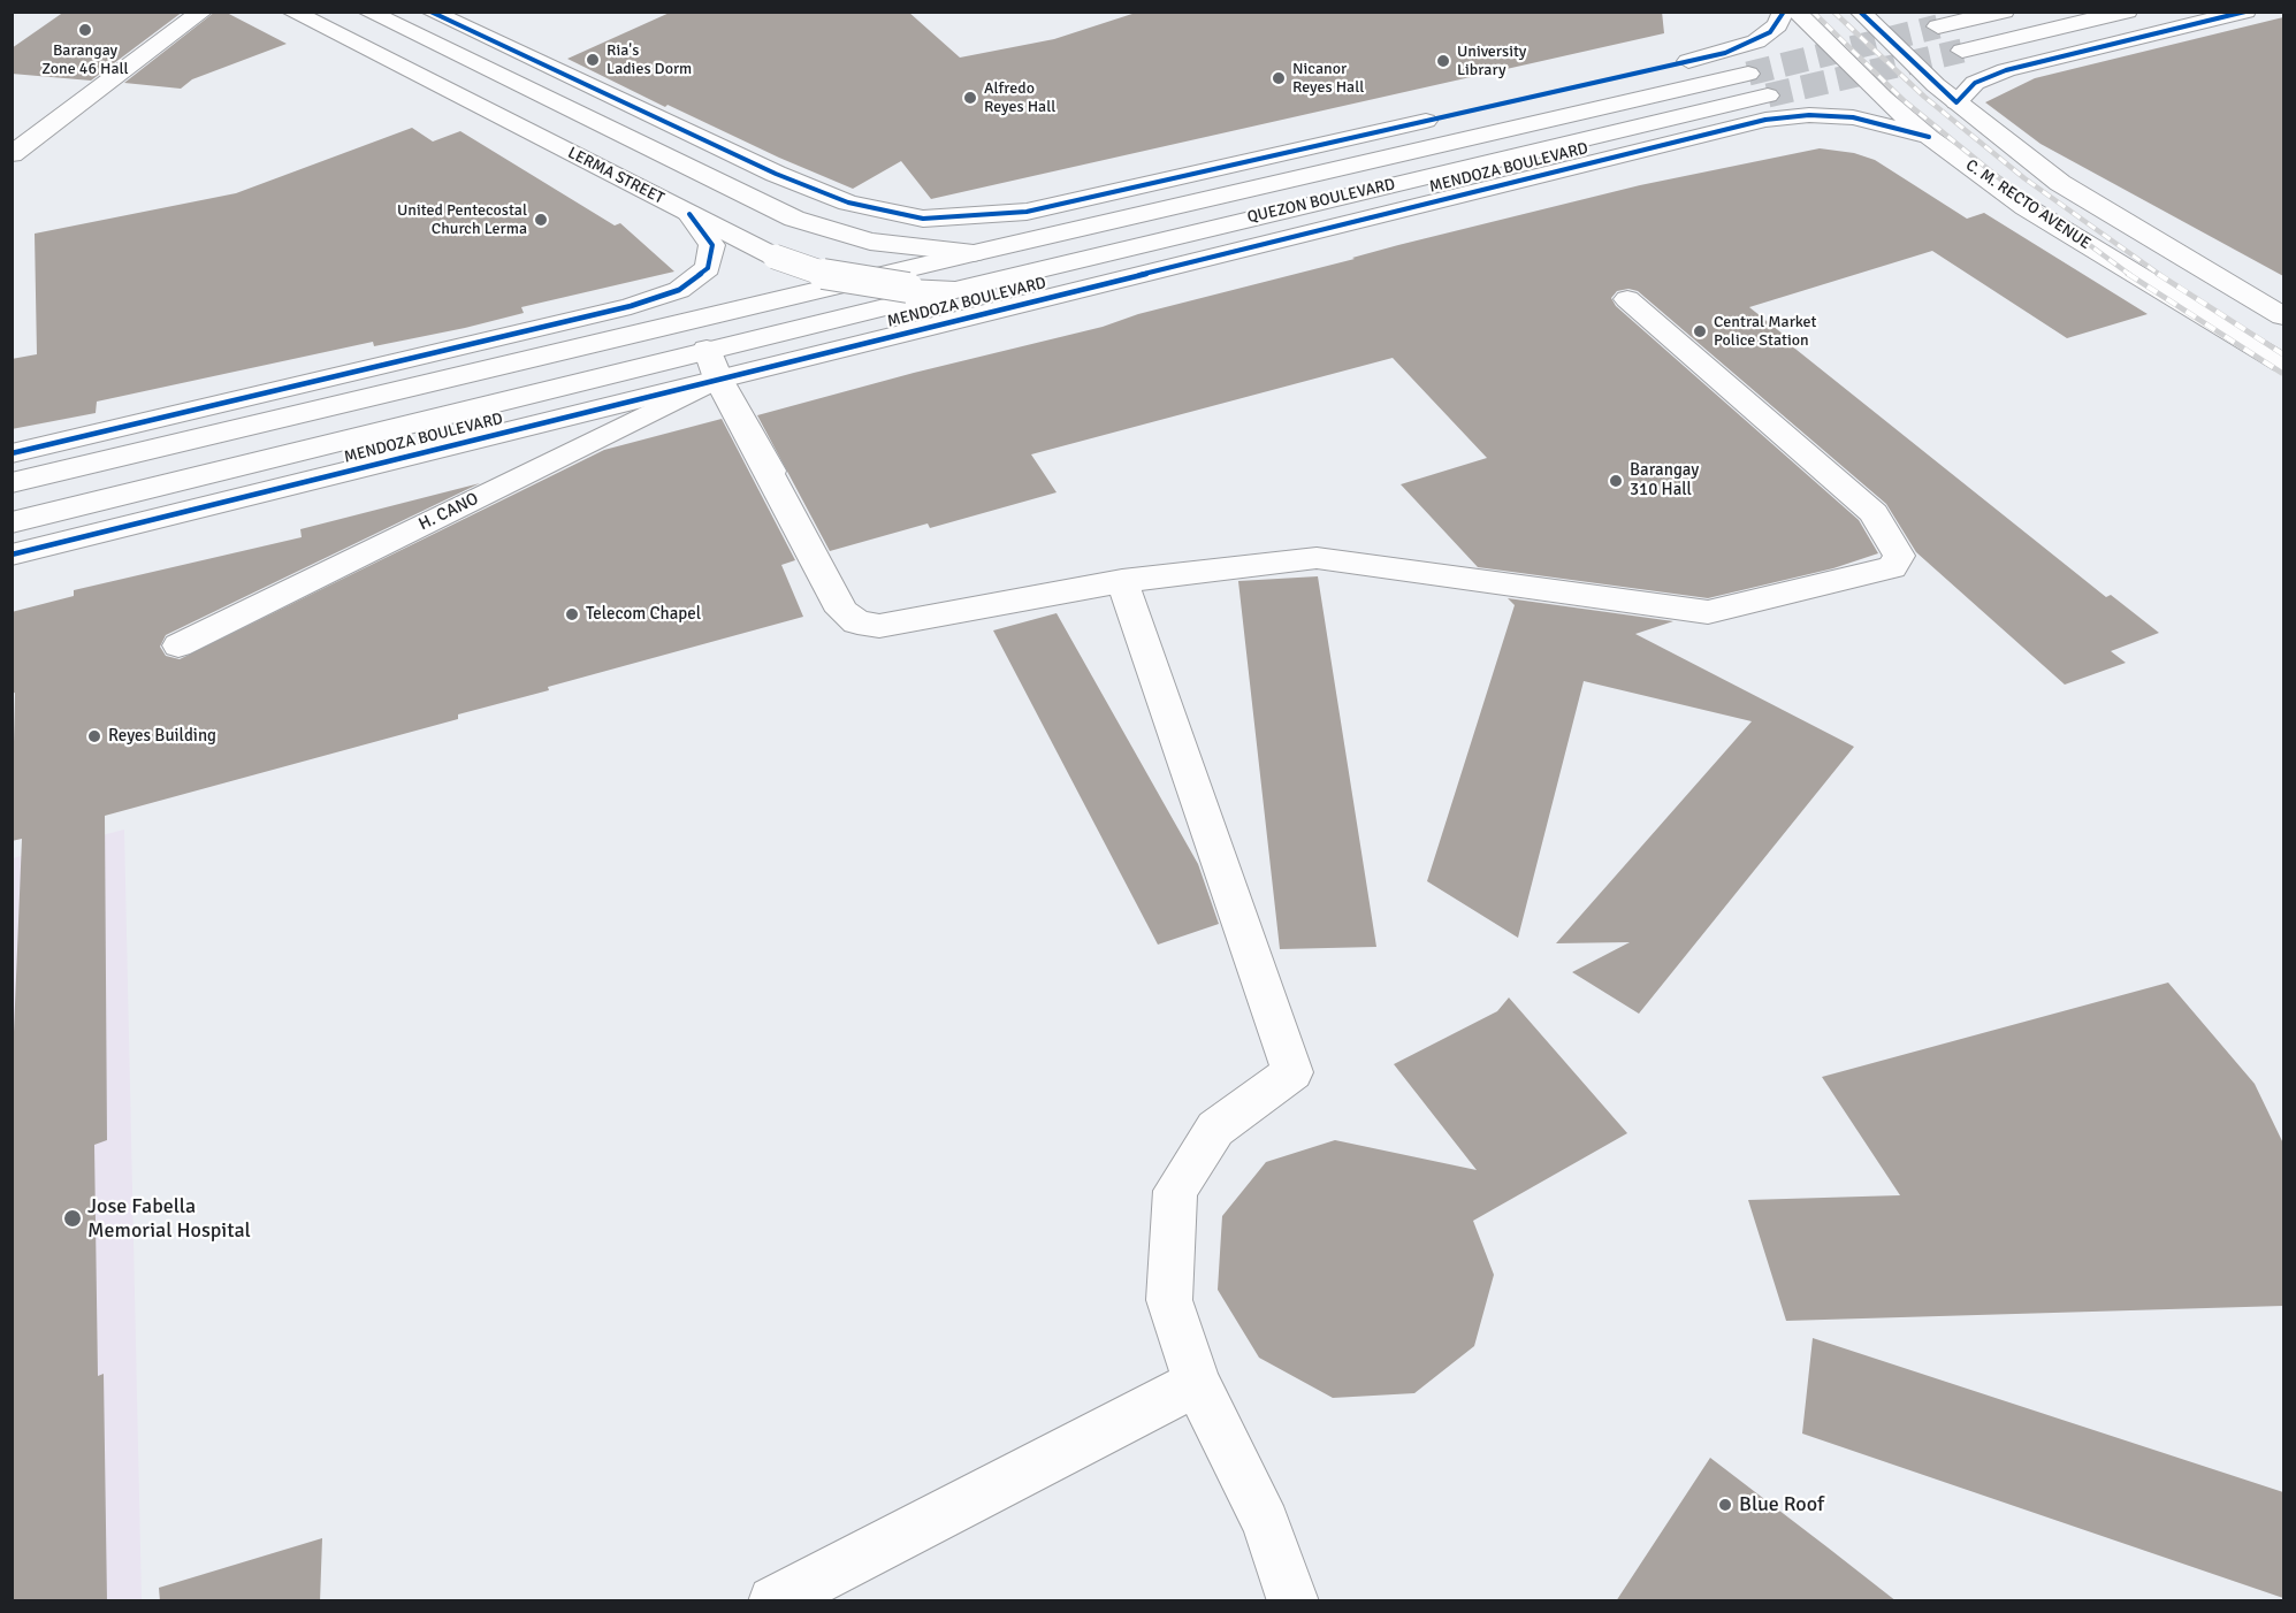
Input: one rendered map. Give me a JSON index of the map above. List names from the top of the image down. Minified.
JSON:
{"streets":{"main road":["MENDOZA BOULEVARD","LERMA STREET","QUEZON BOULEVARD","C. M. RECTO AVENUE"],"lane":["H. CANO"]},"crossings":[["MENDOZA BOULEVARD","LERMA STREET"],["MENDOZA BOULEVARD","QUEZON BOULEVARD"],["MENDOZA BOULEVARD","C. M. RECTO AVENUE"],["MENDOZA BOULEVARD","H. CANO"],["LERMA STREET","QUEZON BOULEVARD"]],"places":["Barangay Zone 46 Hall","Ria's Ladies Dorm","University Library","Nicanor Reyes Hall","Alfredo Reyes Hall","United Pentecostal Church Lerma","Central Market Police Station","Barangay 310 Hall","Telecom Chapel","Reyes Building","Jose Fabella Memorial Hospital","Blue Roof"]}
